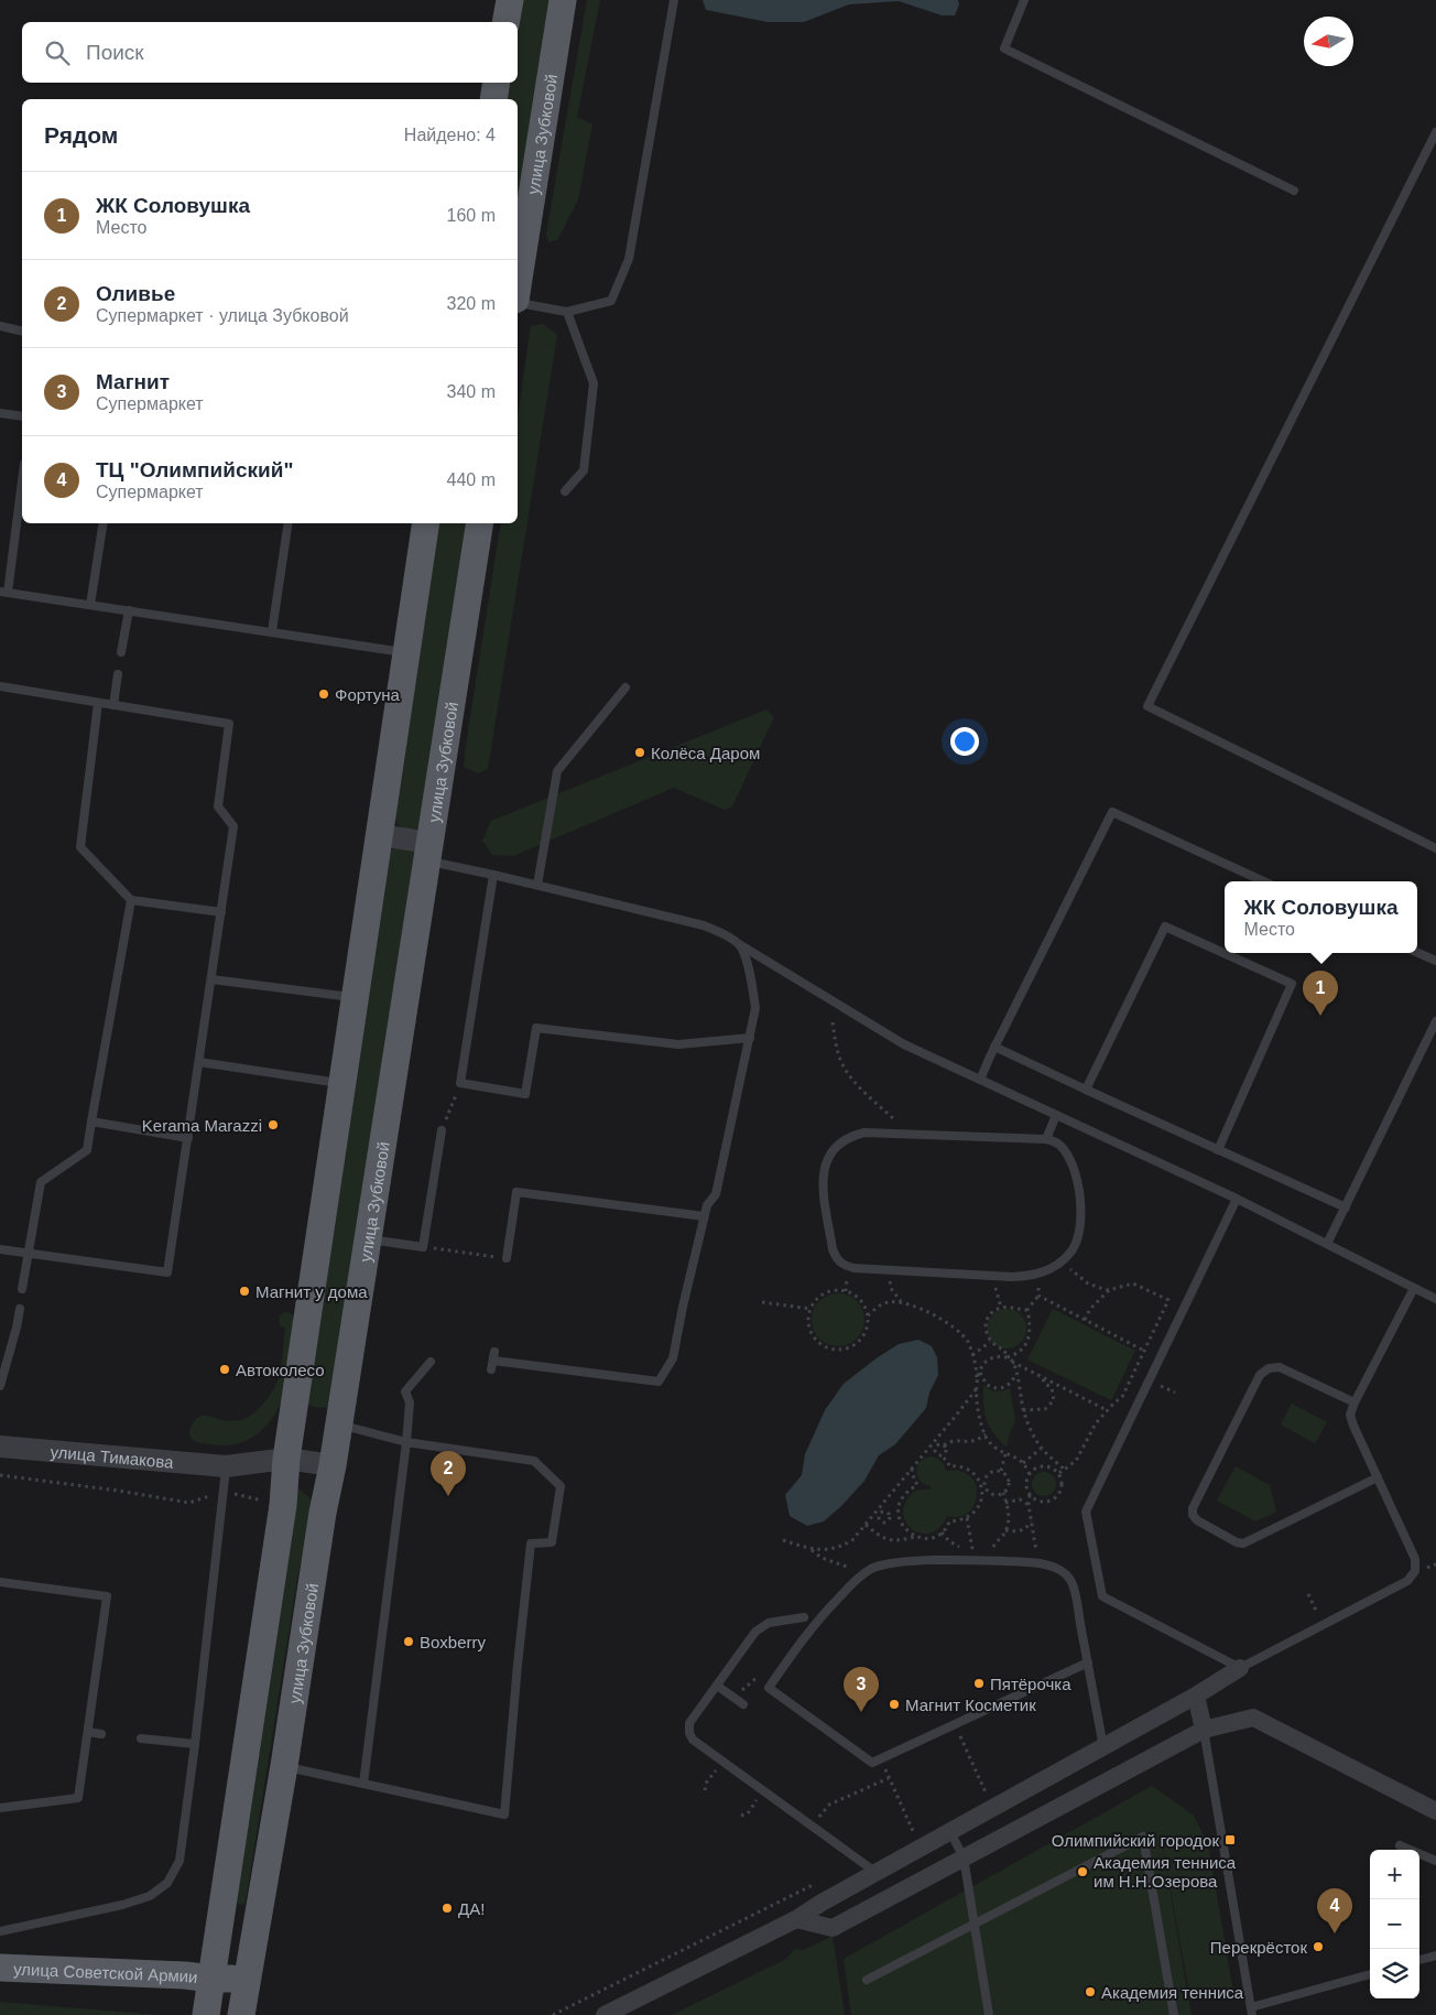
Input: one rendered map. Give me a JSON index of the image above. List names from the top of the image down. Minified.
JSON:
{"streets":{"main road":["улица Зубковой","улица Советской Армии"],"street":["улица Тимакова"]},"crossings":[["улица Зубковой","улица Тимакова"],["улица Зубковой","улица Советской Армии"]],"places":{"other":["Фортуна","Колёса Даром","Kerama Marazzi","Магнит у дома","Автоколесо","Boxberry","Пятёрочка","Магнит Косметик","Академия тенниса им Н.Н.Озерова","ДА!","Перекрёсток","Академия тенниса"],"transit":["Олимпийский городок"]},"north":"left","page":{"search":"Поиск","heading":["Рядом","Найдено: 4"],"list":[{"mark":"1","name":"ЖК Соловушка","note":"Место","value":"160 m"},{"mark":"2","name":"Оливье","note":"Супермаркет · улица Зубковой","value":"320 m"},{"mark":"3","name":"Магнит","note":"Супермаркет","value":"340 m"},{"mark":"4","name":"ТЦ \"Олимпийский\"","note":"Супермаркет","value":"440 m"}],"popup":["ЖК Соловушка","Место"],"pins":["1","2","3","4"],"map_buttons":["+","−"]}}
